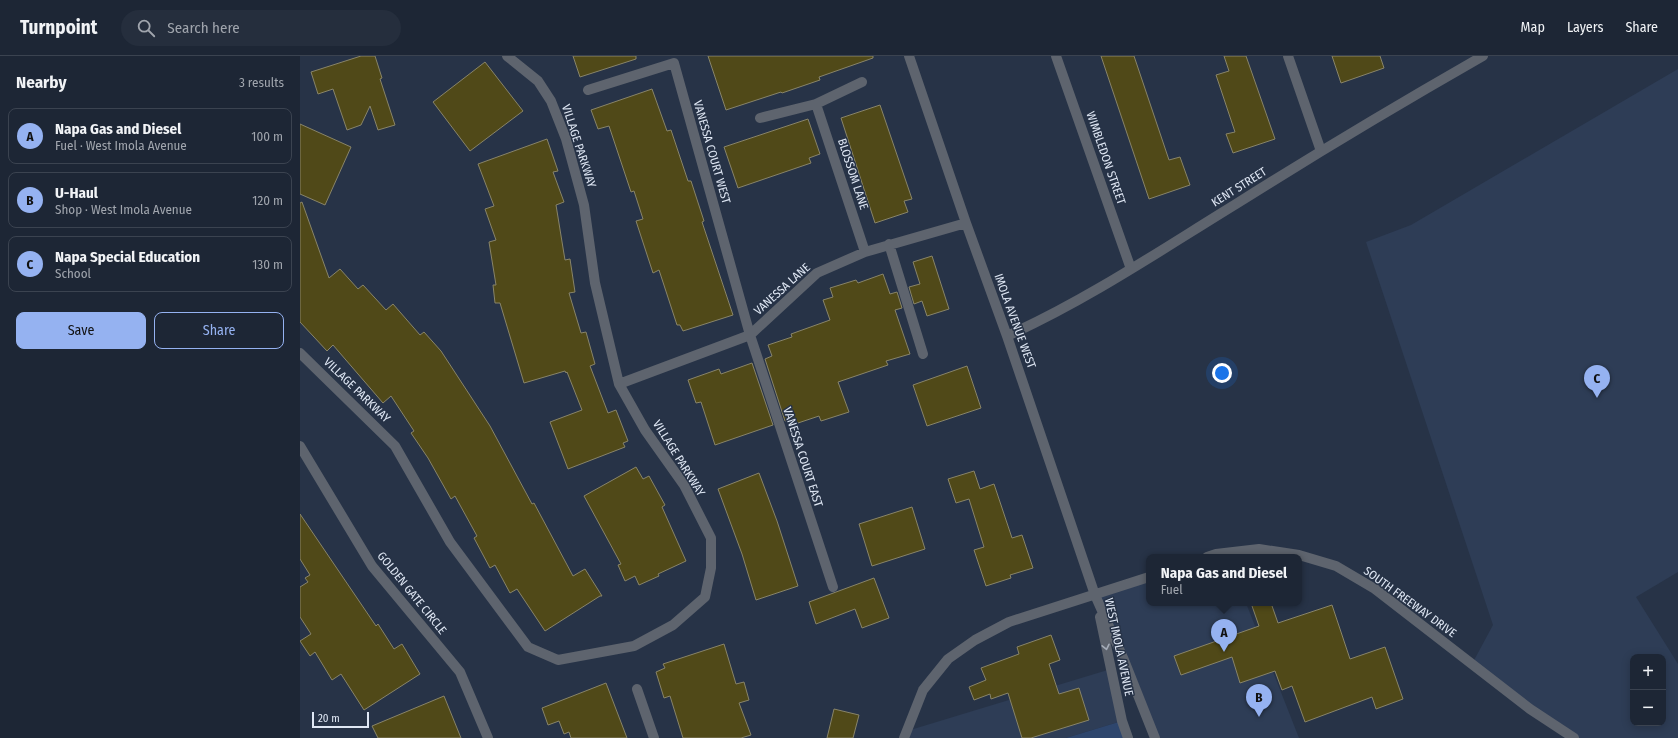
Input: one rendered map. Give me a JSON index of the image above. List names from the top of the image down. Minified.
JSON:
{"streets":{"street":["VILLAGE PARKWAY","VANESSA COURT WEST","WIMBLEDON STREET","BLOSSOM LANE","KENT STREET","VANESSA LANE","IMOLA AVENUE WEST","VANESSA COURT EAST","GOLDEN GATE CIRCLE","SOUTH FREEWAY DRIVE","WEST IMOLA AVENUE"]},"crossings":[["VILLAGE PARKWAY","VANESSA LANE"],["VANESSA COURT WEST","VANESSA LANE"],["VANESSA COURT WEST","VANESSA COURT EAST"],["WIMBLEDON STREET","KENT STREET"],["BLOSSOM LANE","VANESSA LANE"],["KENT STREET","IMOLA AVENUE WEST"],["VANESSA LANE","IMOLA AVENUE WEST"],["VANESSA LANE","VANESSA COURT EAST"],["IMOLA AVENUE WEST","WEST IMOLA AVENUE"]],"scale_bar":"20 m","page":{"header":"Turnpoint","search":"Search here","nav":["Map","Layers","Share"],"heading":["Nearby","3 results"],"list":[{"mark":"A","name":"Napa Gas and Diesel","note":"Fuel · West Imola Avenue","value":"100 m"},{"mark":"B","name":"U-Haul","note":"Shop · West Imola Avenue","value":"120 m"},{"mark":"C","name":"Napa Special Education","note":"School","value":"130 m"}],"buttons":["Save","Share"],"pins":["C","A","B"],"popup":["Napa Gas and Diesel","Fuel"],"map_buttons":["+","−"],"scale":"20 m"}}
